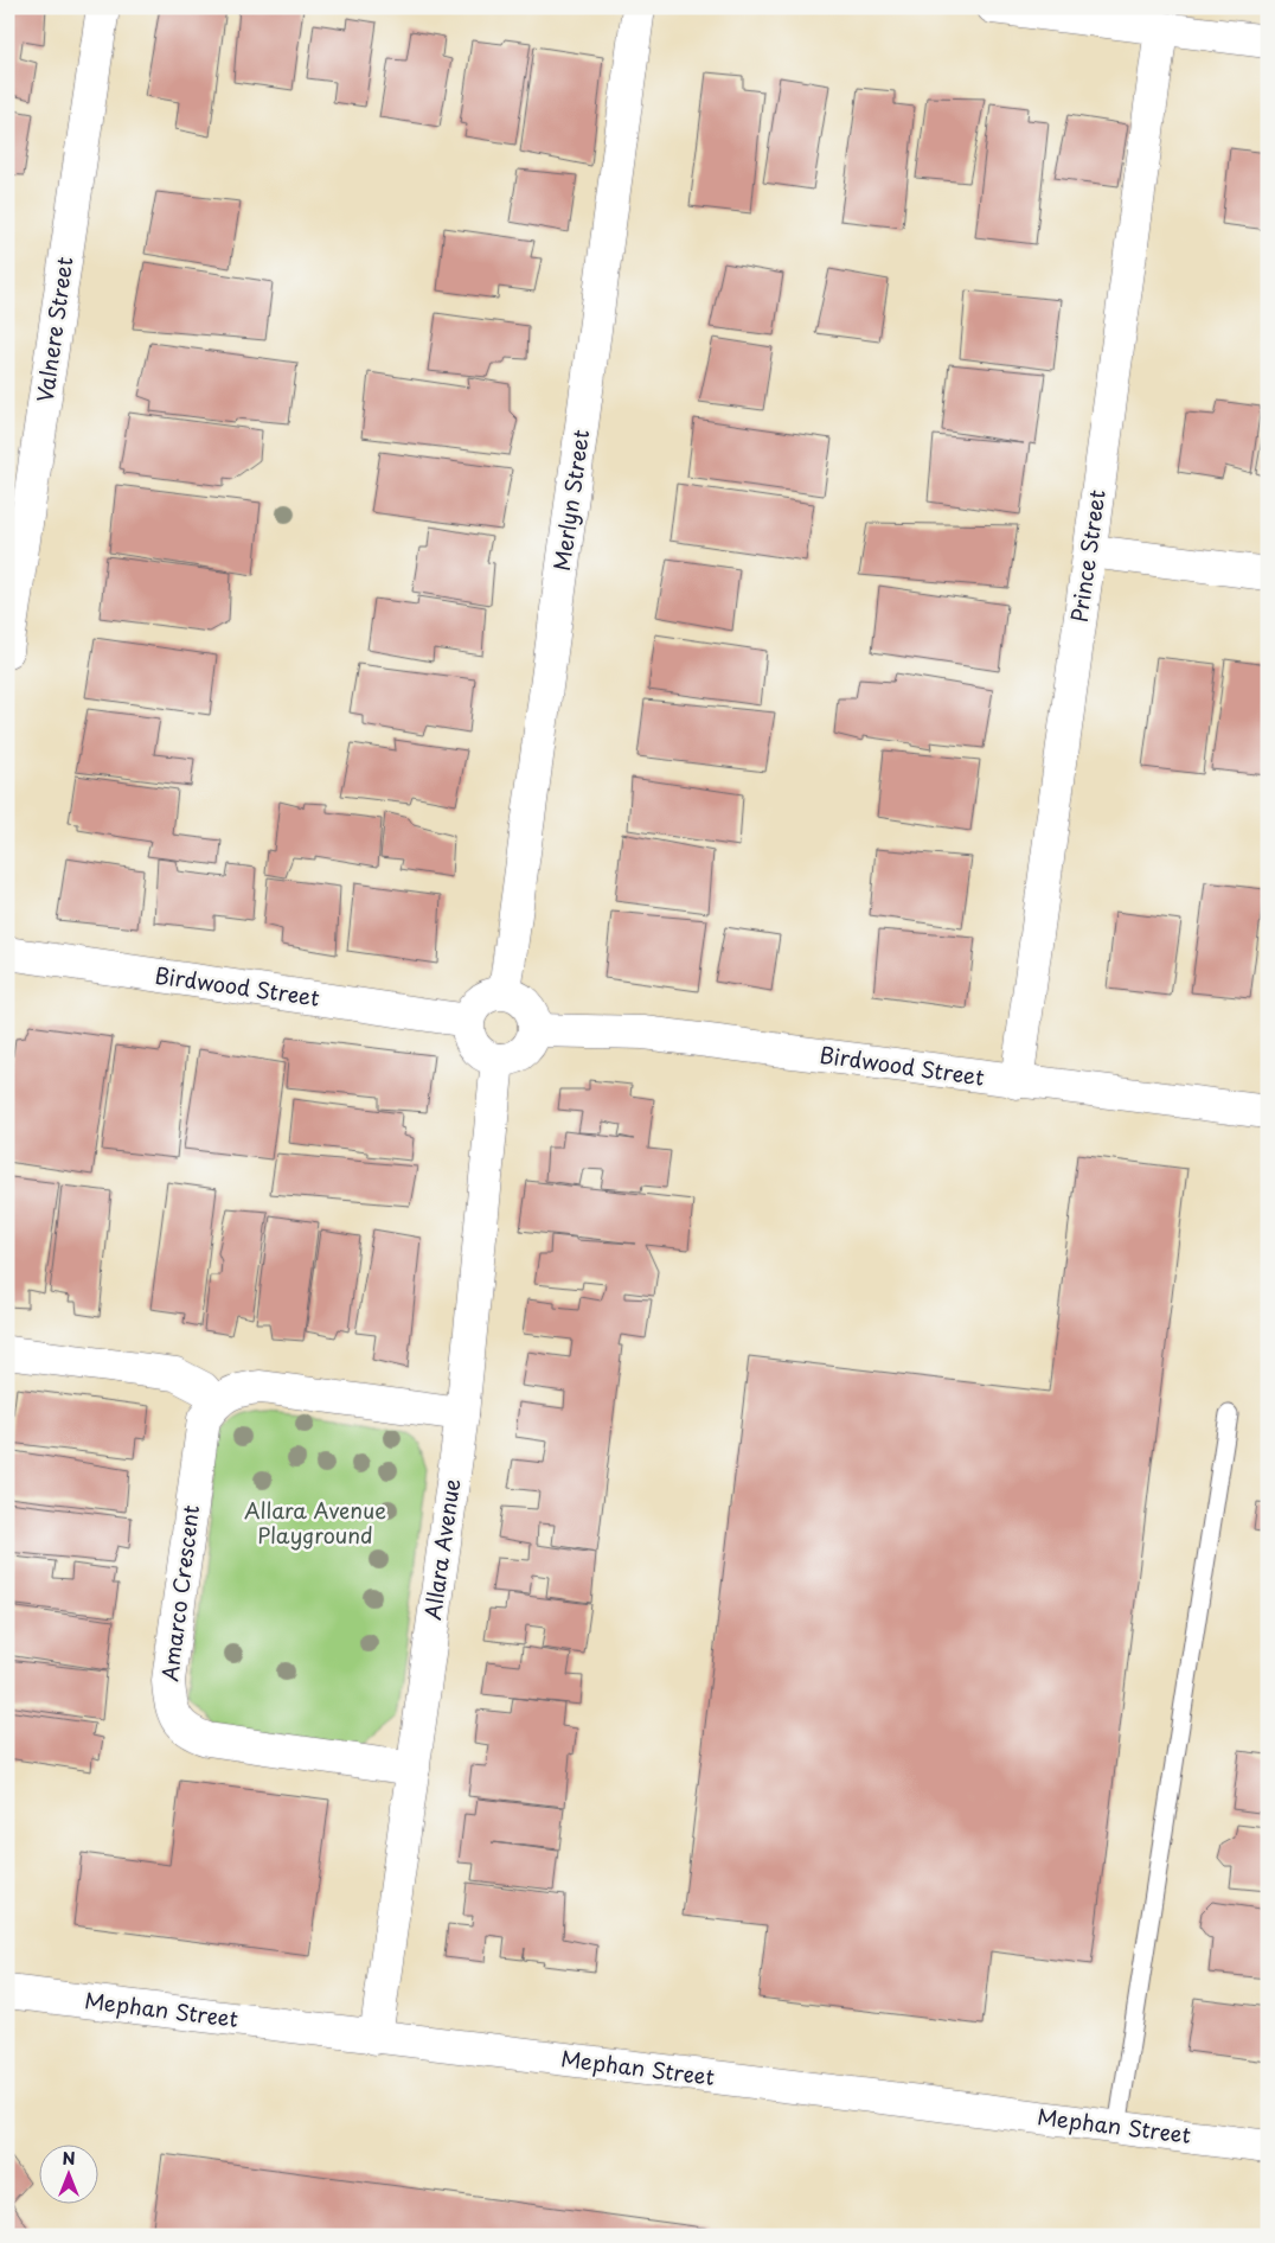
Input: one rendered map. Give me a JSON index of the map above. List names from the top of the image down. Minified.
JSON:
{"streets":{"street":["Valnere Street","Merlyn Street","Prince Street","Birdwood Street","Allara Avenue","Amarco Crescent","Mephan Street"]},"crossings":[["Merlyn Street","Birdwood Street"],["Merlyn Street","Allara Avenue"],["Prince Street","Birdwood Street"],["Birdwood Street","Allara Avenue"],["Allara Avenue","Amarco Crescent"],["Allara Avenue","Mephan Street"]],"parks":["Allara Avenue Playground"],"north":"top"}
